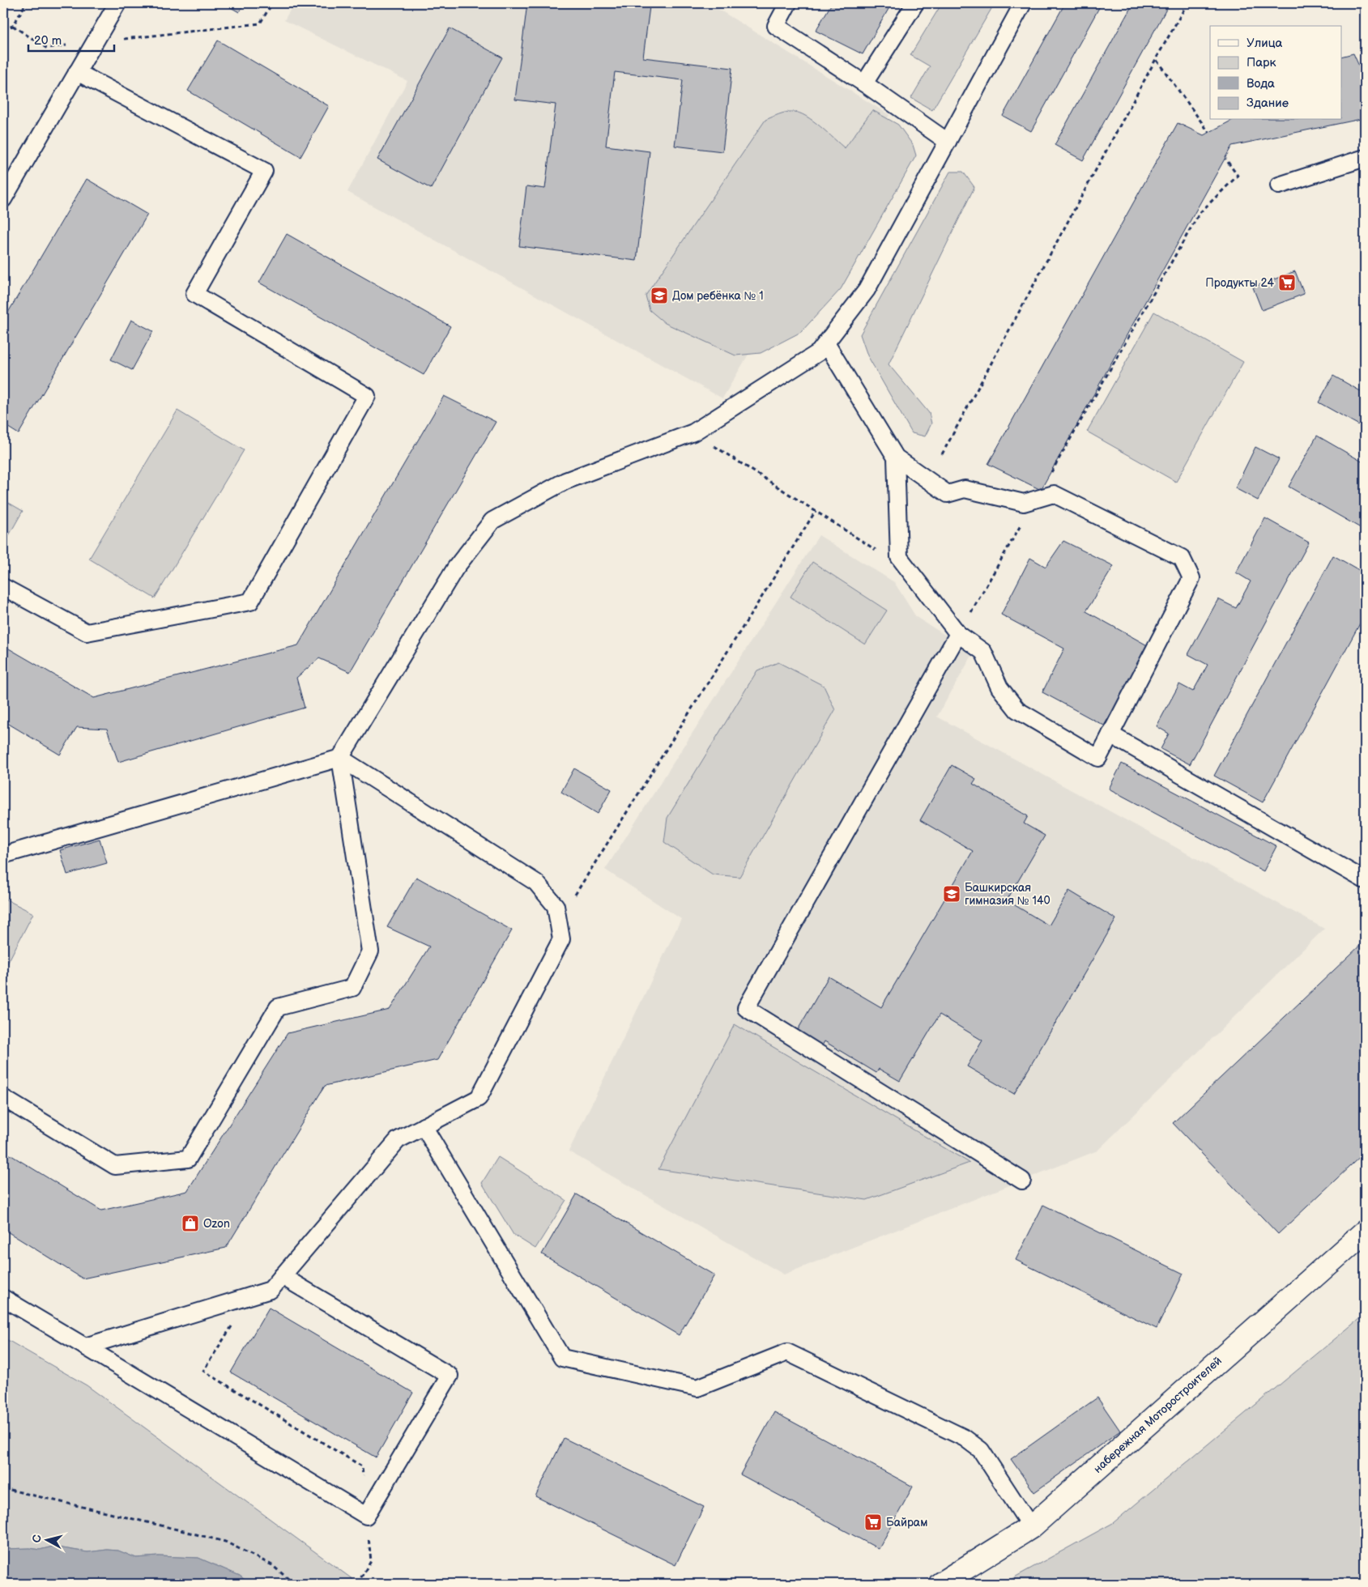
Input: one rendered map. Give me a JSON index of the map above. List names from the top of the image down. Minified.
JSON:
{"streets":{"street":["набережная Моторостроителей"]},"places":{"supermarket":["Продукты 24","Байрам"],"school or university":["Дом ребёнка № 1","Башкирская гимназия № 140"],"shop":["Ozon"]},"legend":["Улица","Парк","Вода","Здание"],"scale_bar":"20 m","north":"left"}
